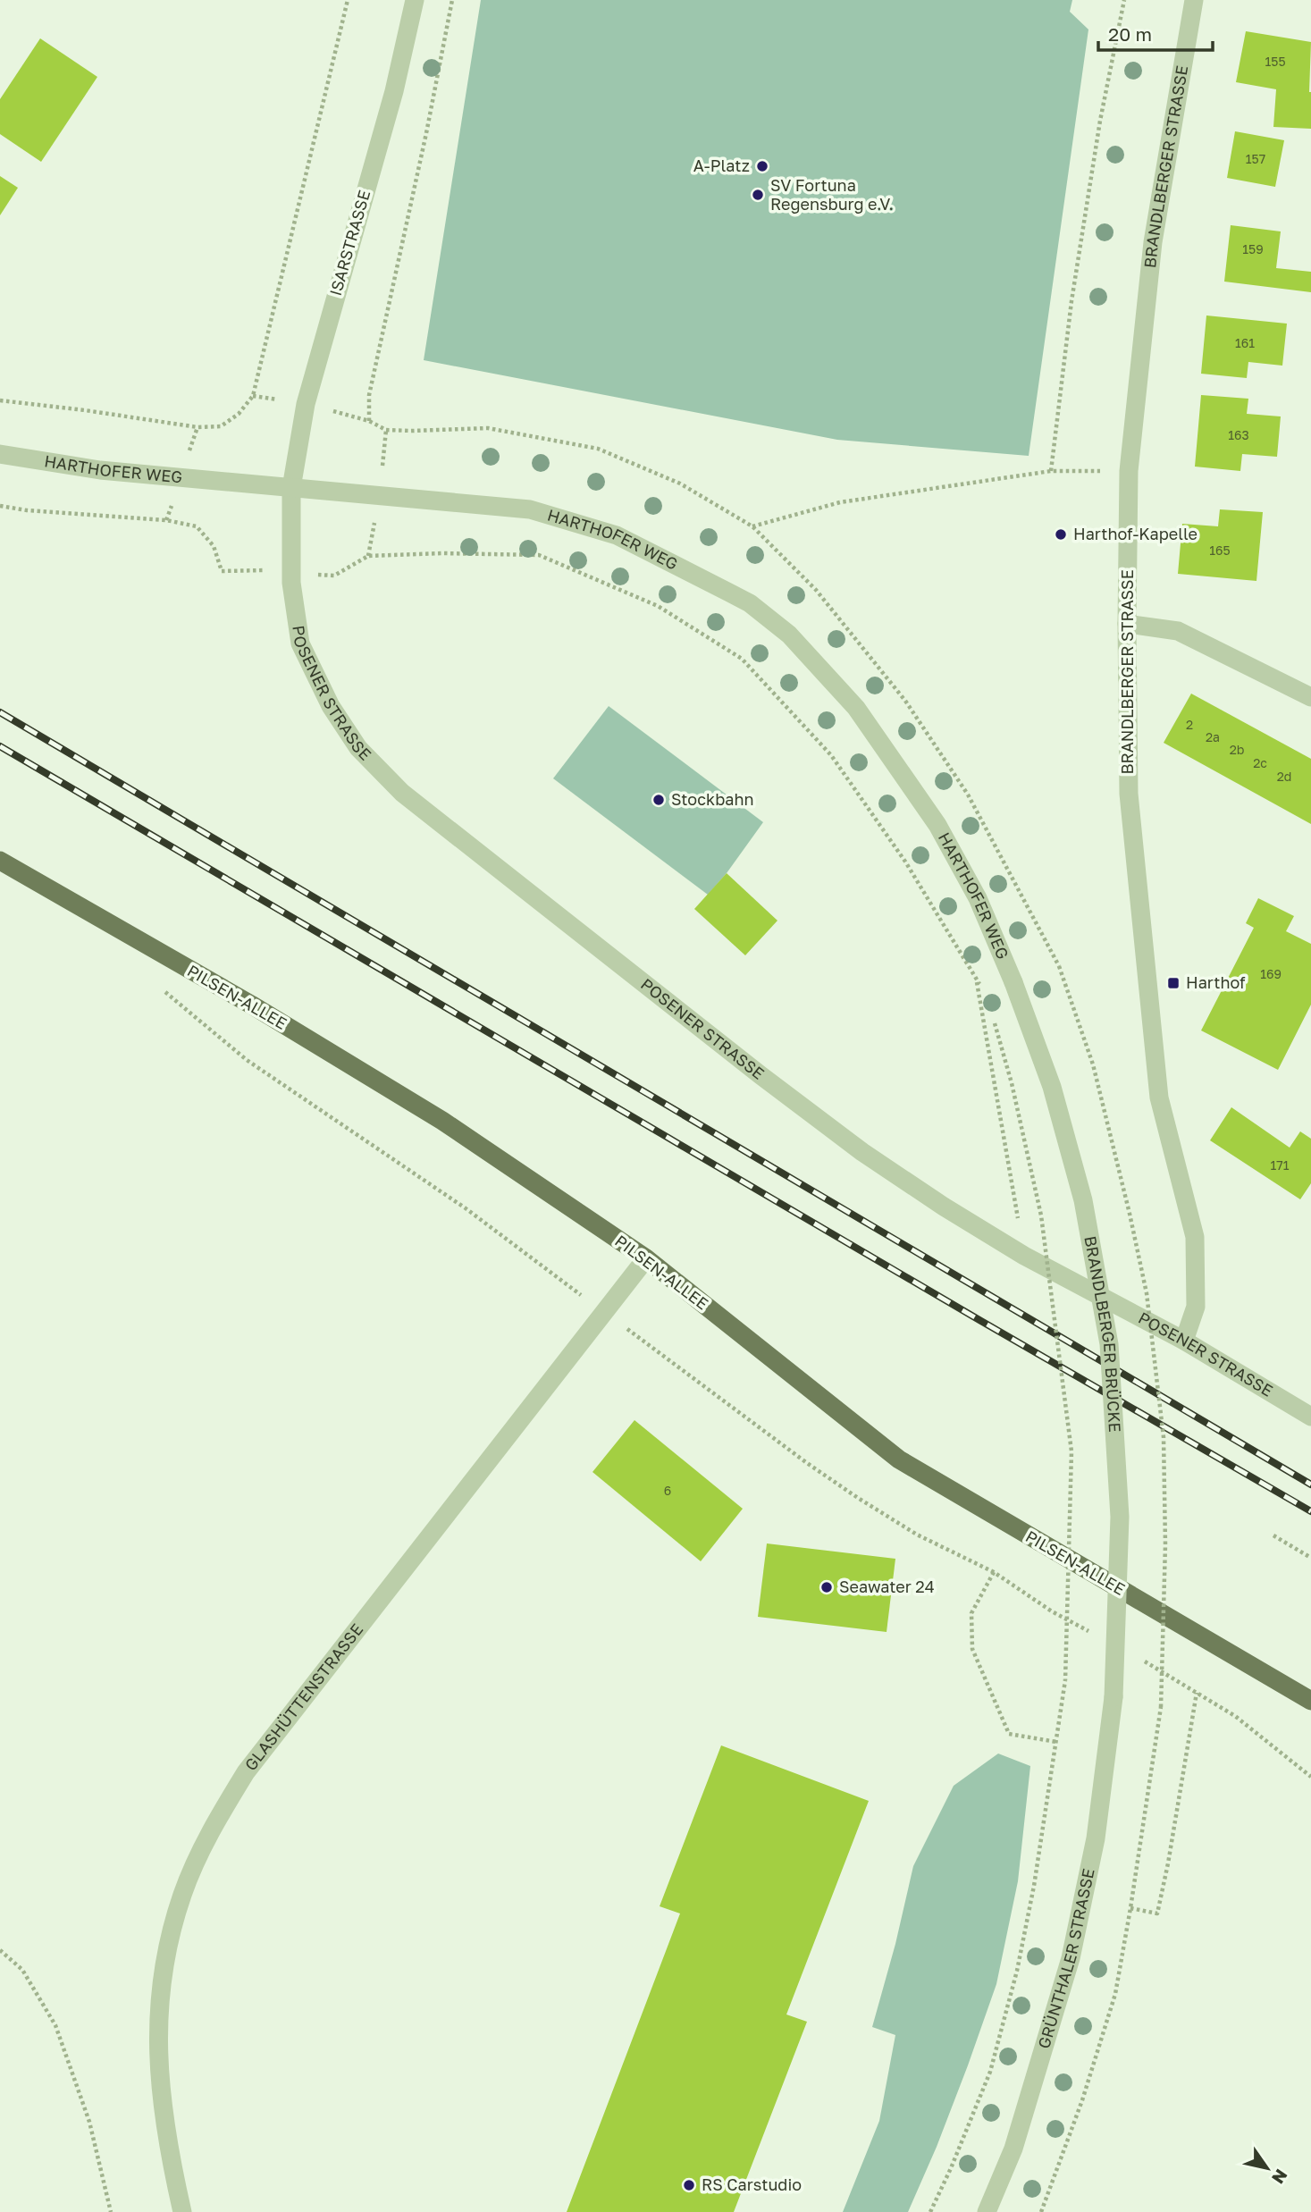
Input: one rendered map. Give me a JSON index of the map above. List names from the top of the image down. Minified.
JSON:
{"streets":{"main road":["PILSEN-ALLEE"],"street":["BRANDLBERGER STRASSE","ISARSTRASSE","HARTHOFER WEG","POSENER STRASSE","BRANDLBERGER BRÜCKE","GLASHÜTTENSTRASSE","GRÜNTHALER STRASSE"]},"crossings":[["BRANDLBERGER STRASSE","POSENER STRASSE"],["ISARSTRASSE","HARTHOFER WEG"],["ISARSTRASSE","POSENER STRASSE"],["HARTHOFER WEG","POSENER STRASSE"],["HARTHOFER WEG","BRANDLBERGER BRÜCKE"],["PILSEN-ALLEE","GLASHÜTTENSTRASSE"],["BRANDLBERGER BRÜCKE","GRÜNTHALER STRASSE"]],"places":{"other":["A-Platz","SV Fortuna Regensburg e.V.","Harthof-Kapelle","Stockbahn","Seawater 24","RS Carstudio"],"transit":["Harthof"]},"house_numbers":["155","157","159","161","163","165","2","2a","2b","2c","2d","169","171","6"],"scale_bar":"20 m","north":"bottom right"}
